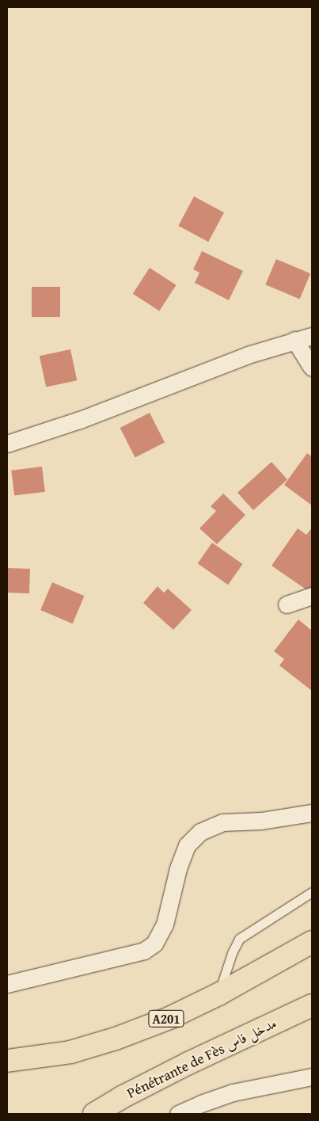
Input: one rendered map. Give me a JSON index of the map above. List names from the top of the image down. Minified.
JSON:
{"streets":{"highway":["A201","Pénétrante de Fès مدخل فاس"]}}
